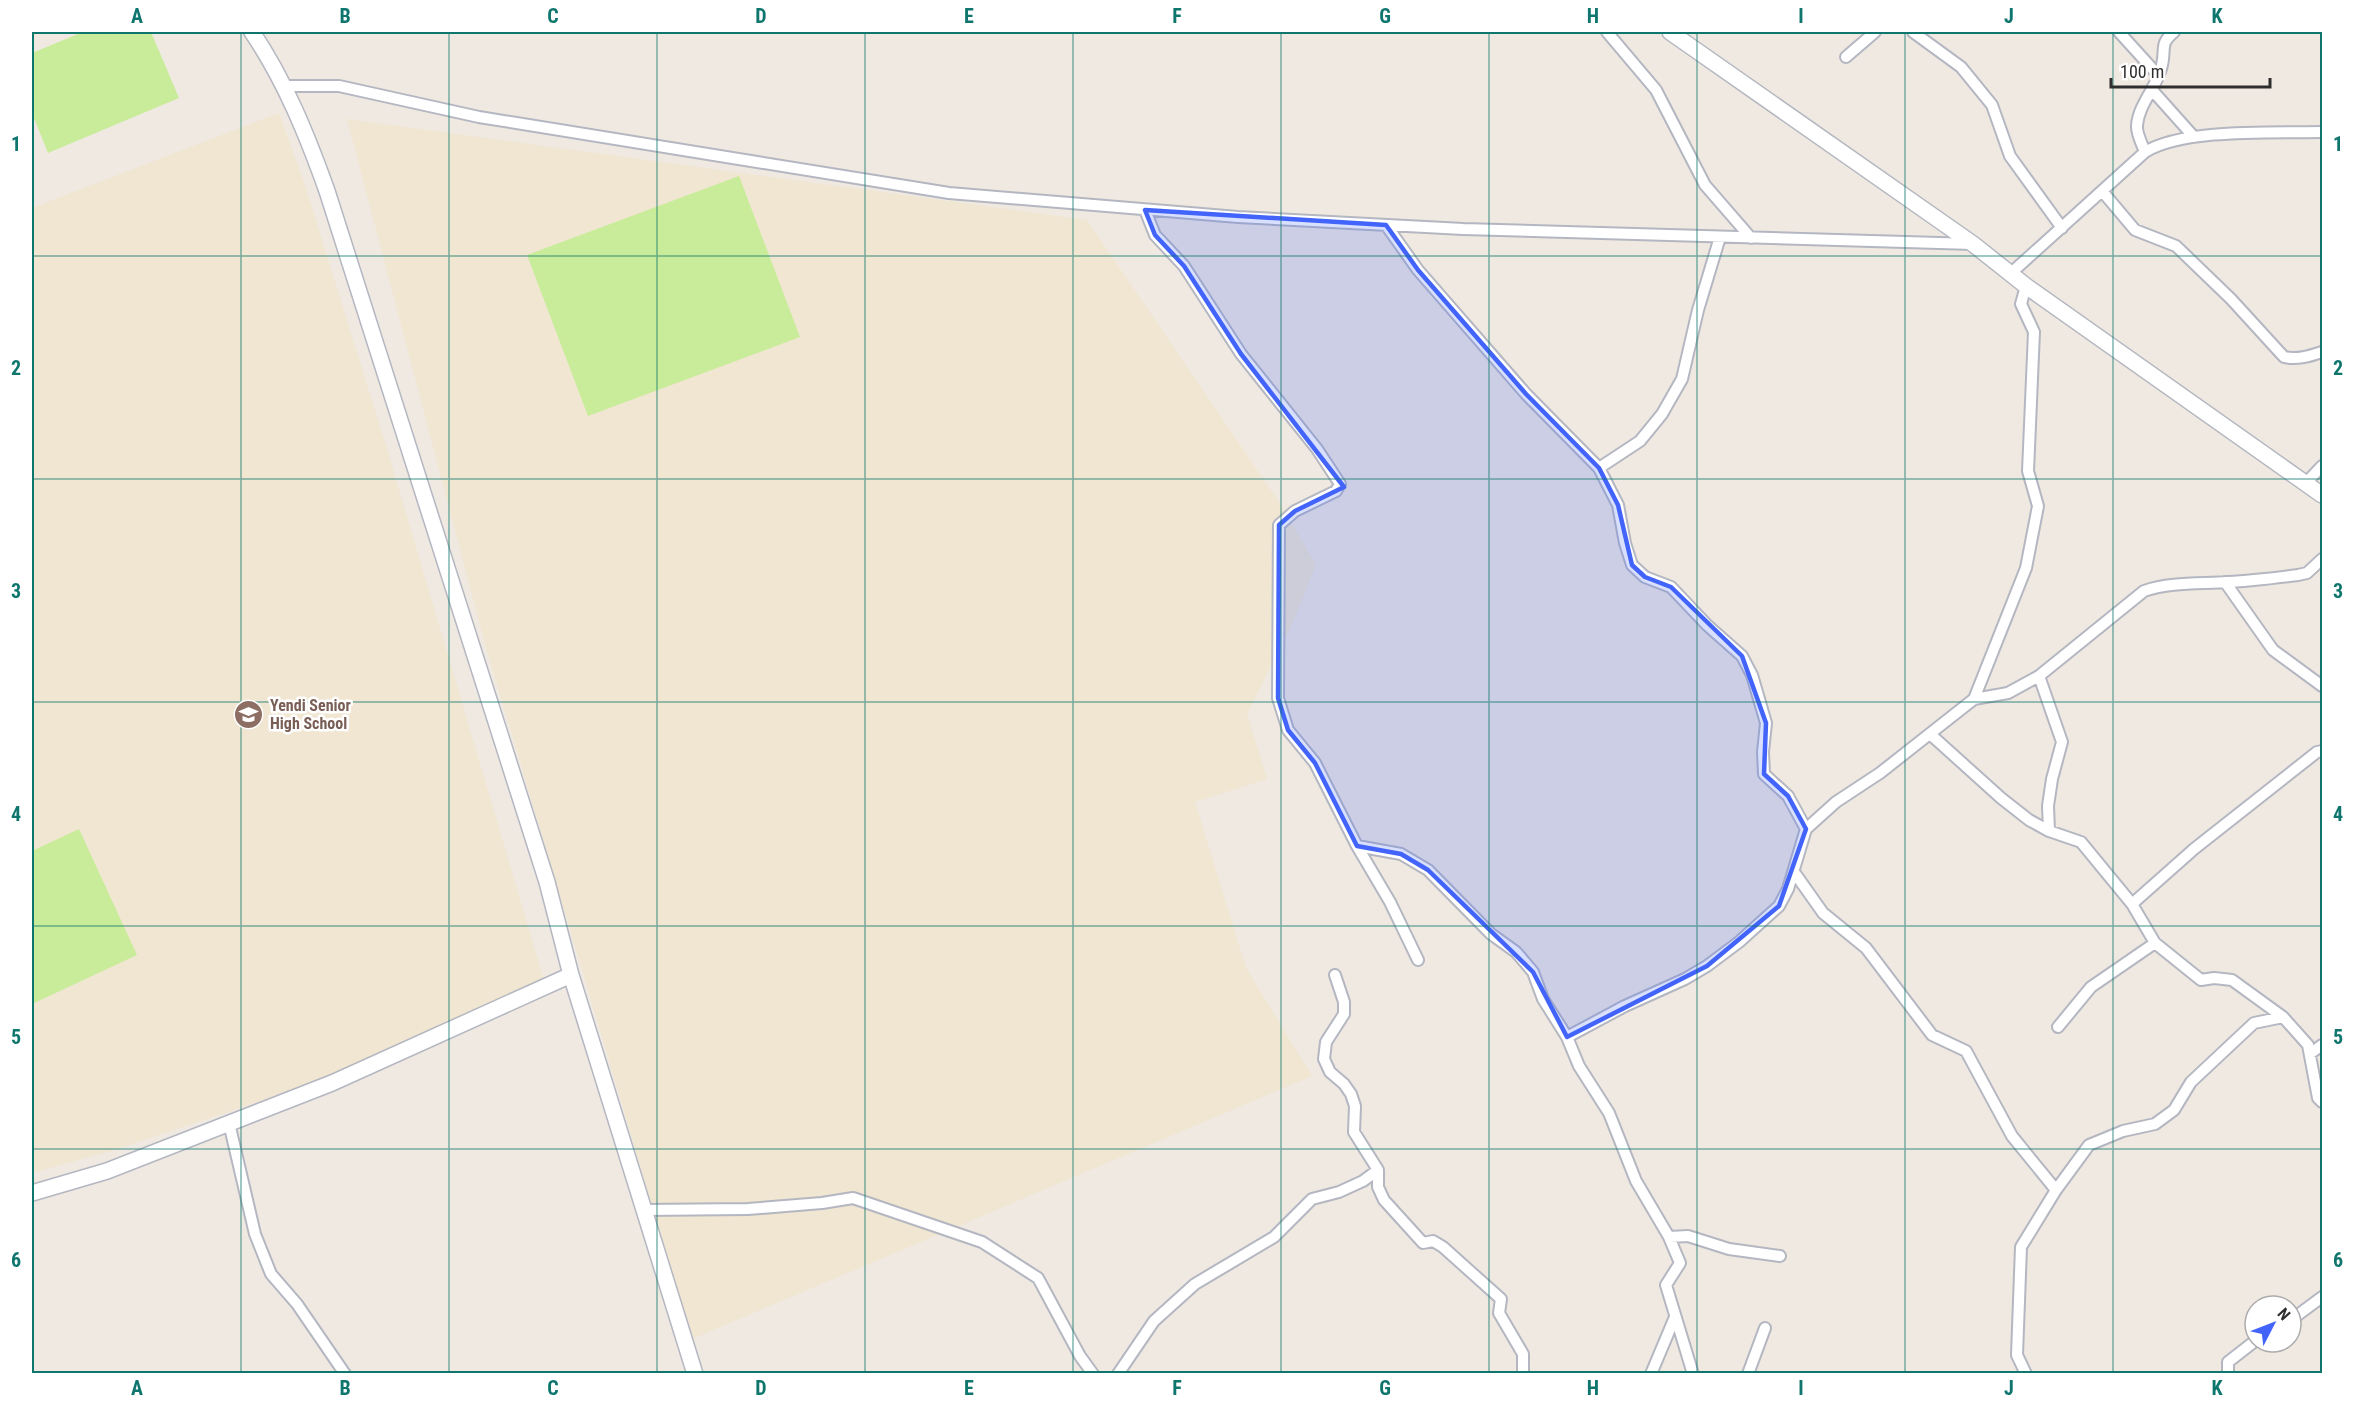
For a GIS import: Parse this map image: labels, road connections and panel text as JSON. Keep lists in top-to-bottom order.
{
  "places": {
    "school or university": ["Yendi Senior High School"]
  },
  "scale_bar": "100 m",
  "north": "top right",
  "grid": {
    "columns": [
      "A",
      "B",
      "C",
      "D",
      "E",
      "F",
      "G",
      "H",
      "I",
      "J",
      "K"
    ],
    "rows": [
      "1",
      "2",
      "3",
      "4",
      "5",
      "6"
    ]
  }
}
